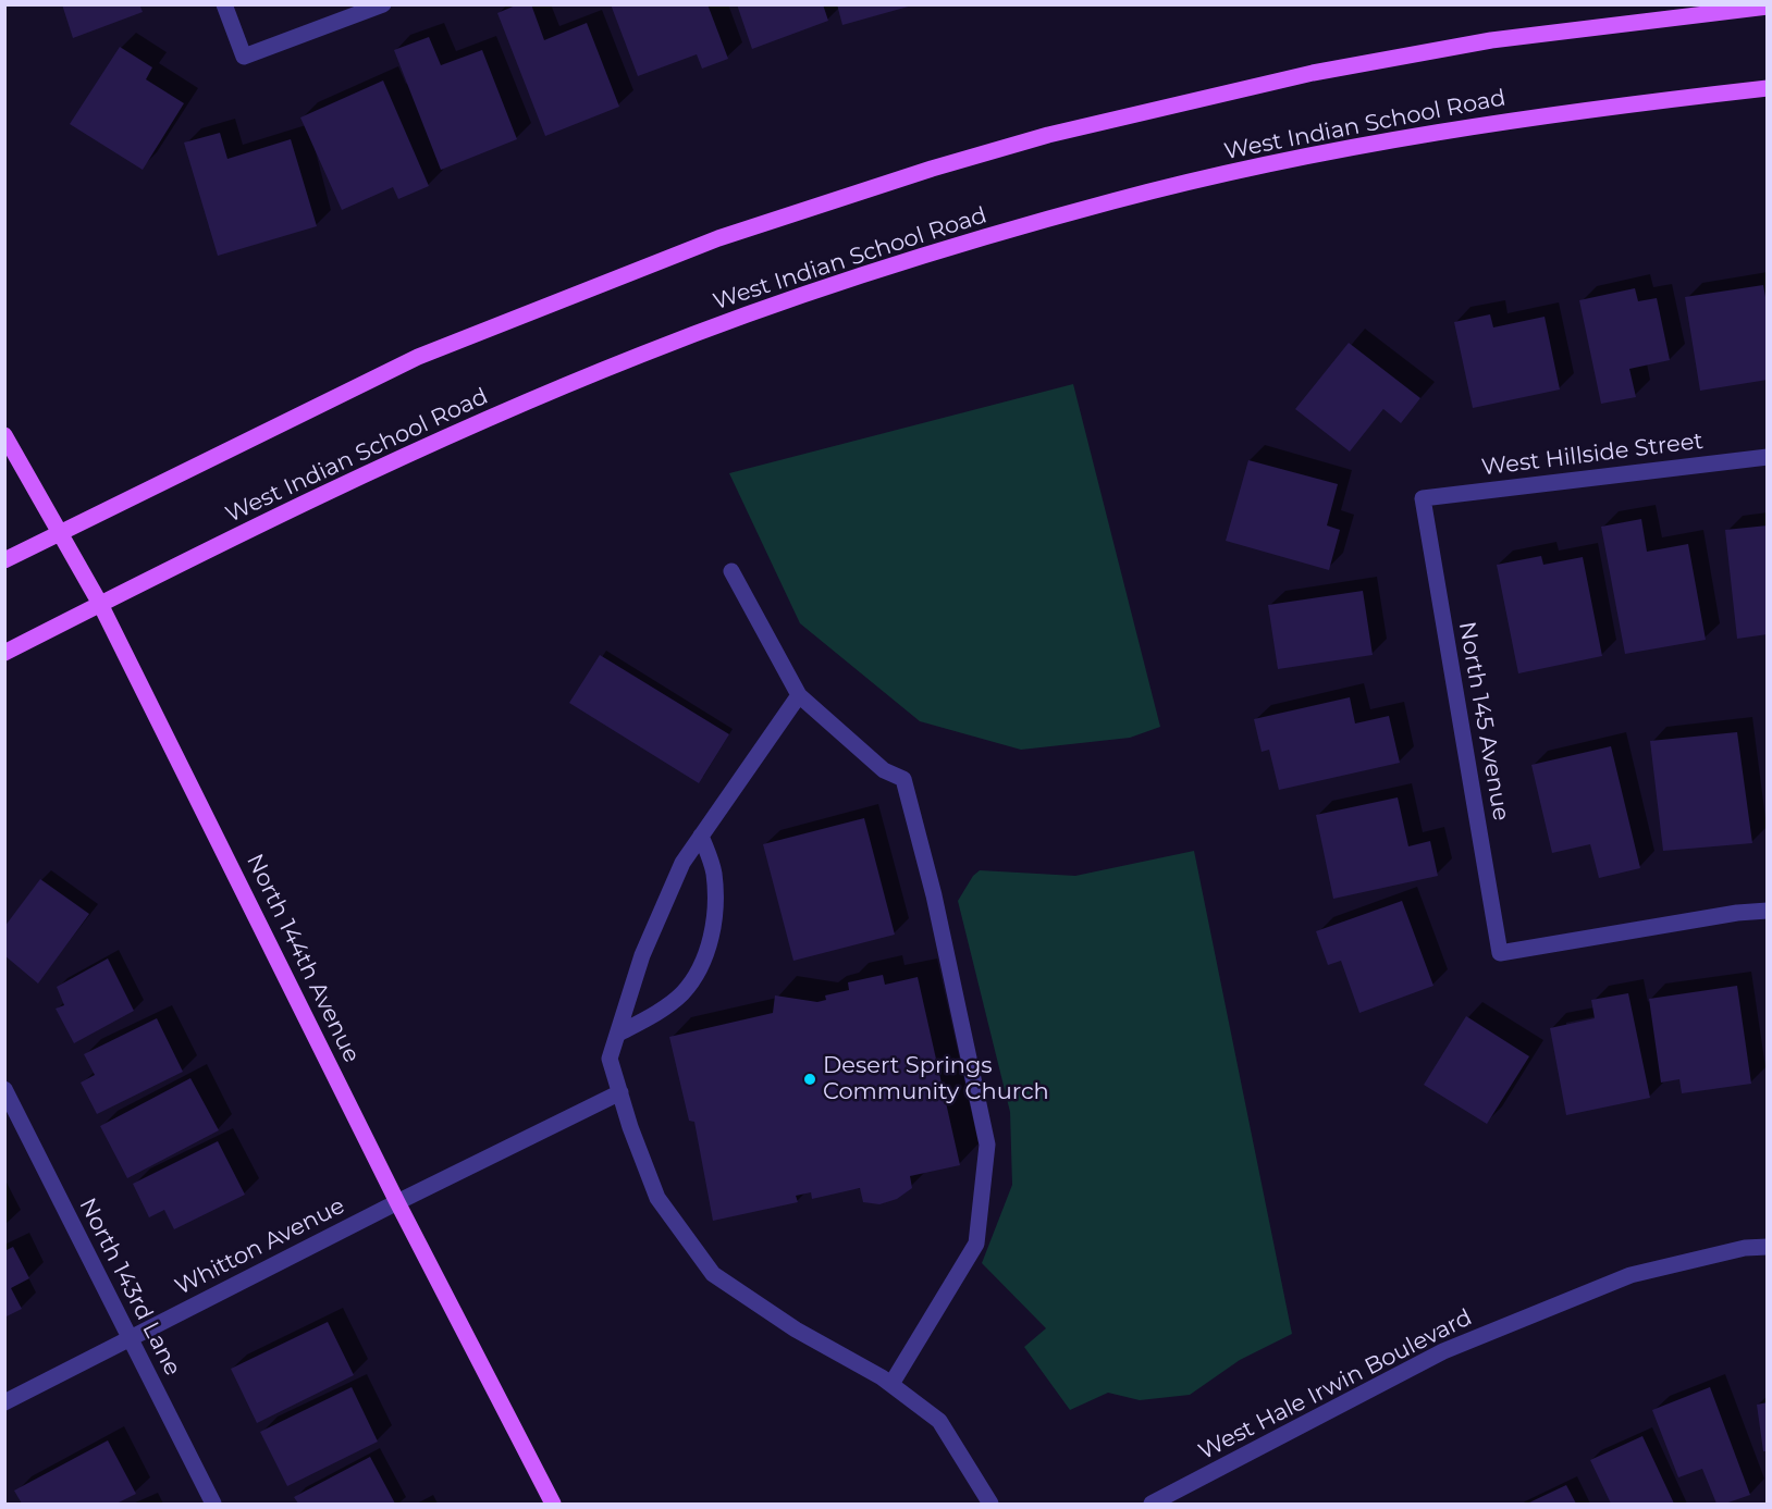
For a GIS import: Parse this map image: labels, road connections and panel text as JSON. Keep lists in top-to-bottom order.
{
  "streets": {
    "main road": ["West Indian School Road", "North 144th Avenue"],
    "street": [
      "West Hillside Street",
      "North 145 Avenue",
      "Whitton Avenue",
      "North 143rd Lane",
      "West Hale Irwin Boulevard"
    ]
  },
  "crossings": [
    ["West Indian School Road", "North 144th Avenue"],
    ["West Hillside Street", "North 145 Avenue"],
    ["North 144th Avenue", "Whitton Avenue"],
    ["Whitton Avenue", "North 143rd Lane"]
  ],
  "places": ["Desert Springs Community Church"]
}
